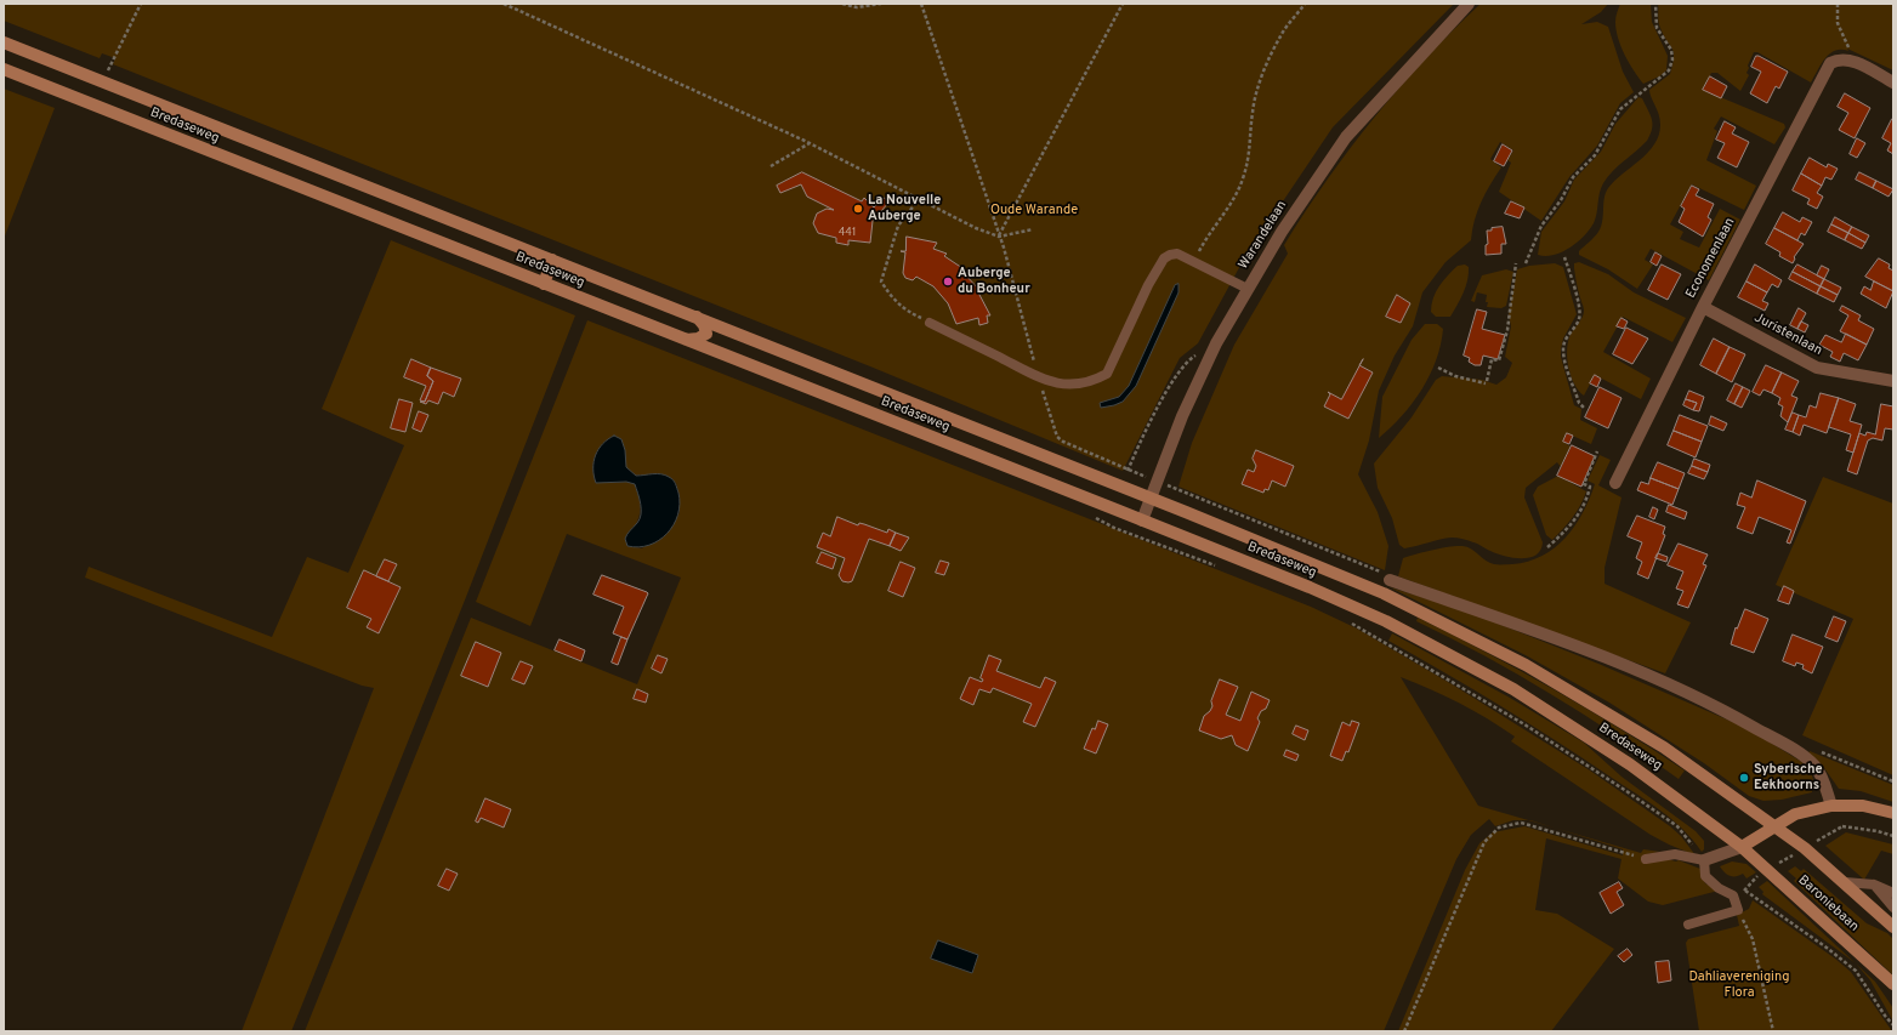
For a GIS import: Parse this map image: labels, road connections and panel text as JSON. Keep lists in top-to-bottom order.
{
  "streets": {
    "main road": ["Bredaseweg", "Baroniebaan"],
    "street": ["Warandelaan", "Economenlaan", "Juristenlaan"]
  },
  "crossings": [
    ["Bredaseweg", "Warandelaan"],
    ["Bredaseweg", "Baroniebaan"],
    ["Economenlaan", "Juristenlaan"]
  ],
  "parks": ["Oude Warande", "Dahliavereniging Flora"],
  "places": ["La Nouvelle Auberge", "Auberge du Bonheur", "Syberische Eekhoorns"],
  "house_numbers": ["441"]
}
